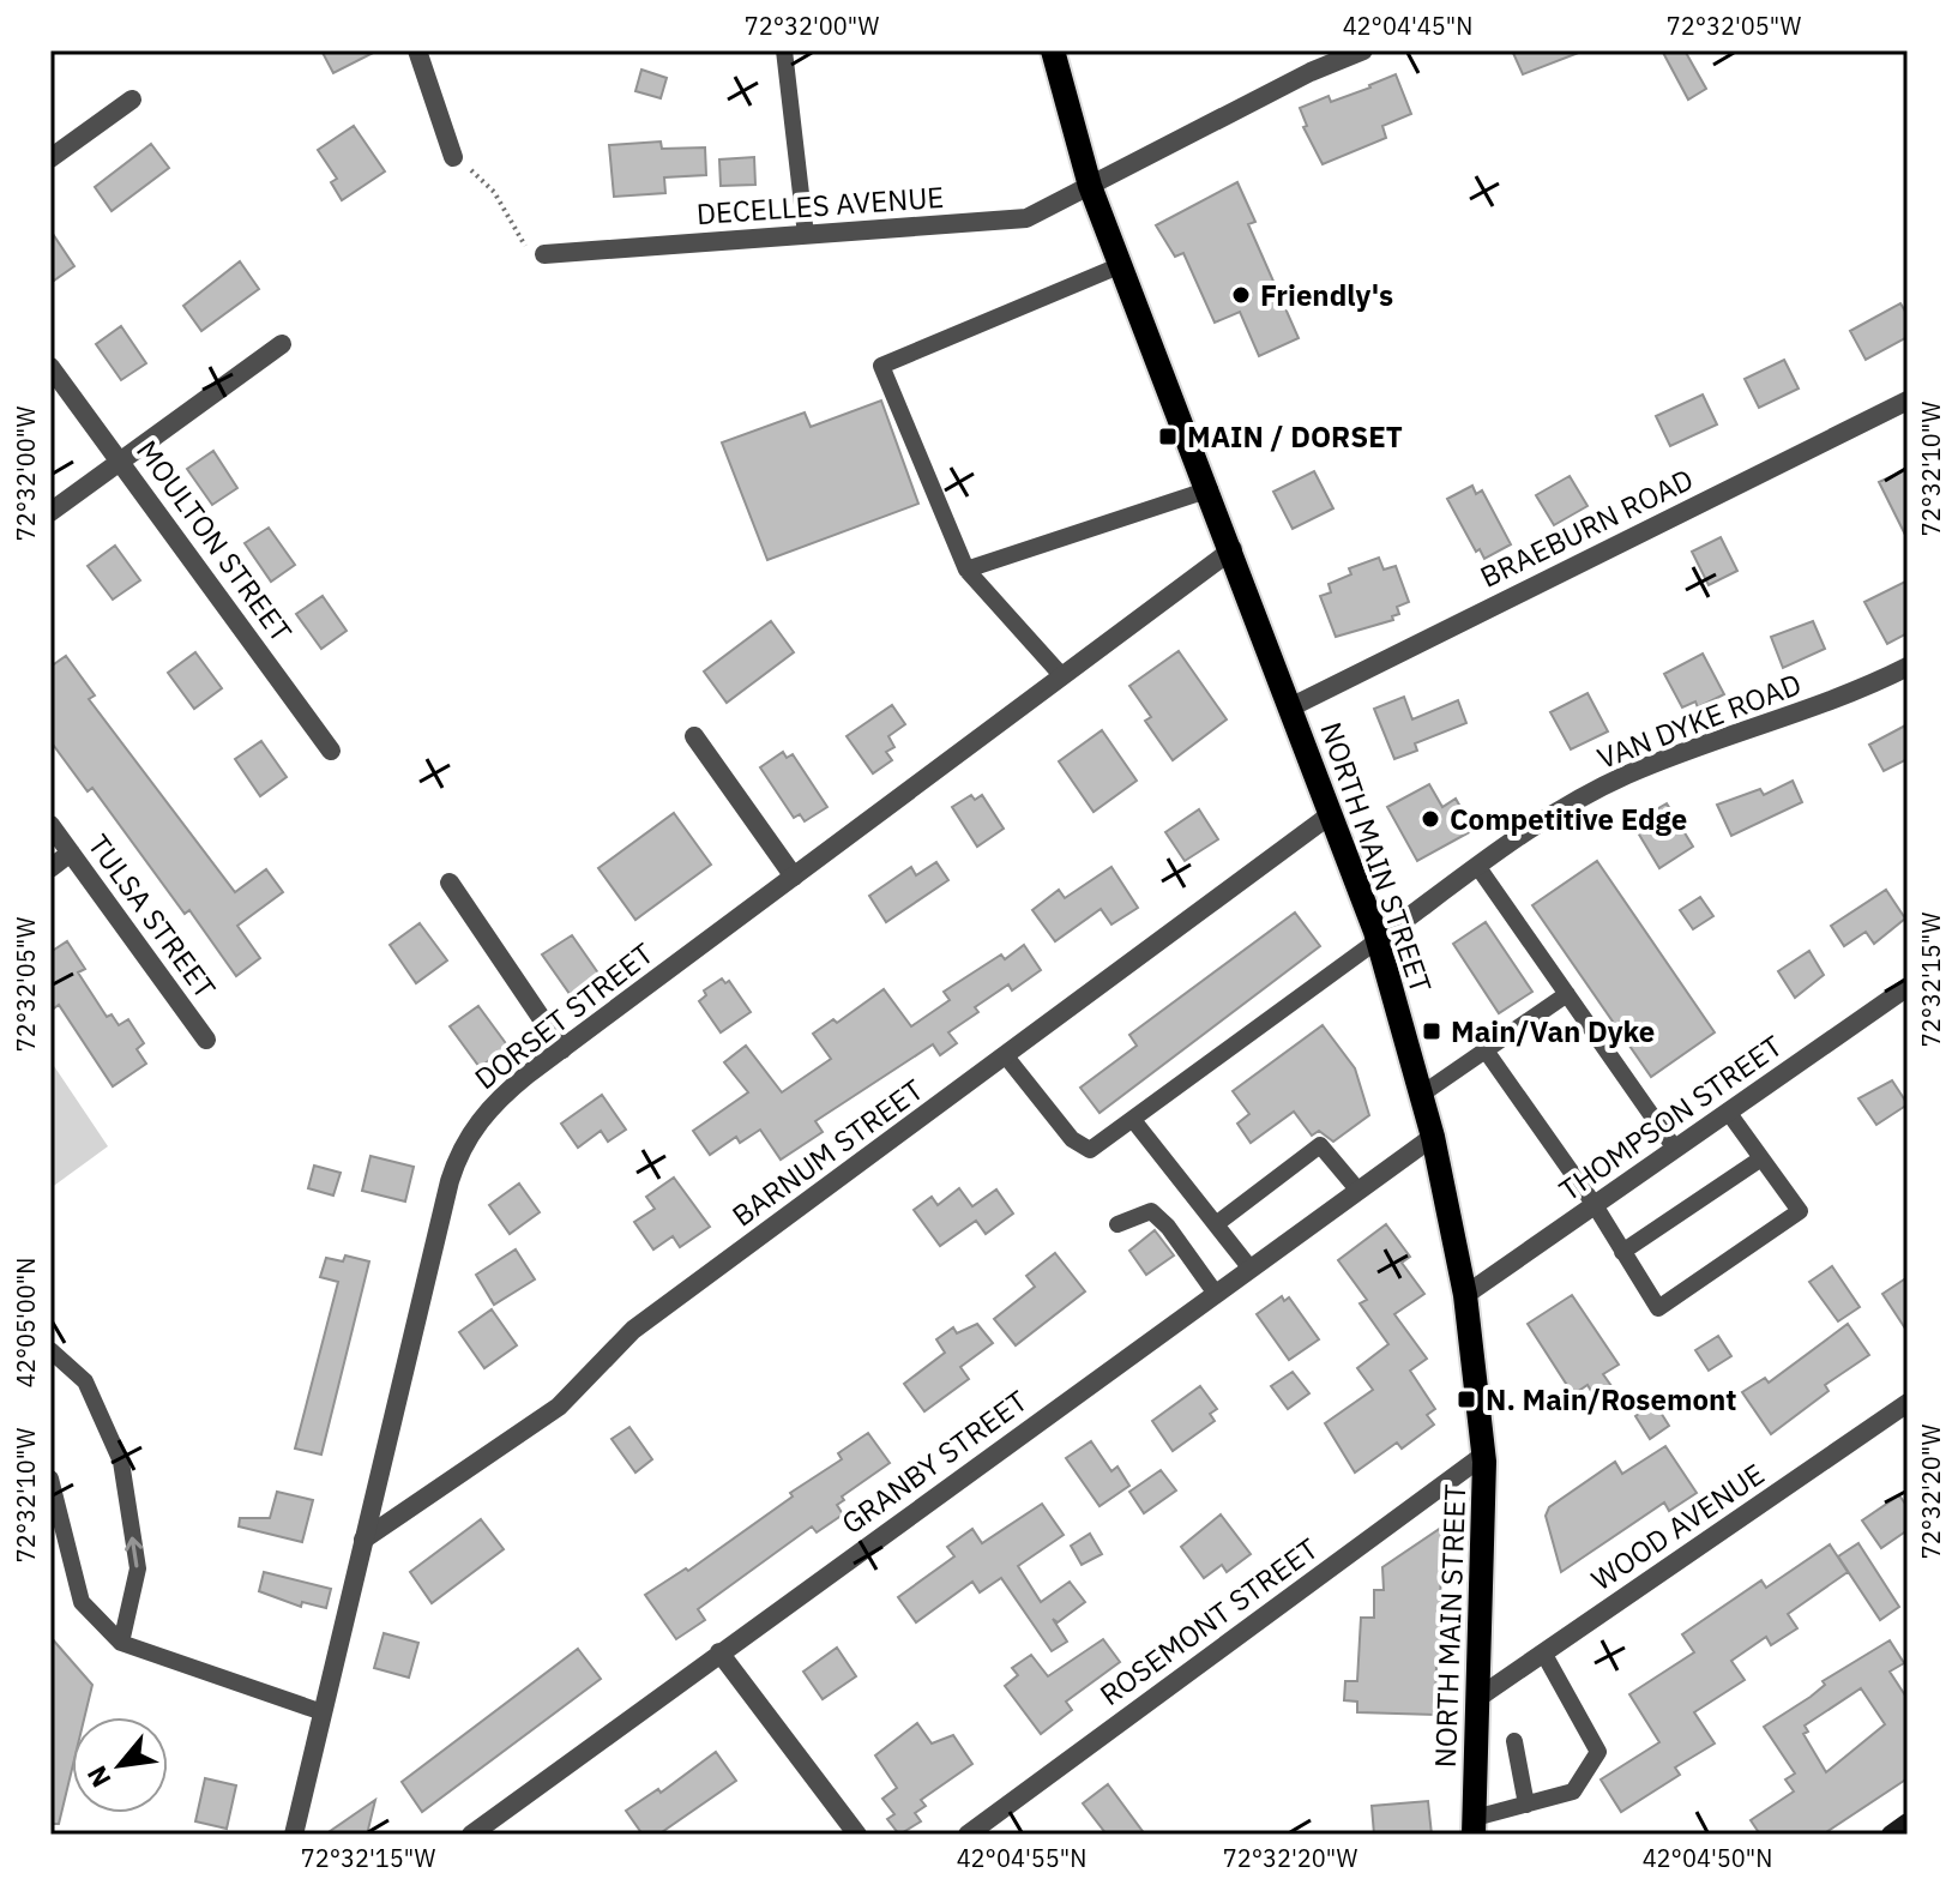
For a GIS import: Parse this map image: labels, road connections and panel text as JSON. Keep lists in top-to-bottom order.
{
  "streets": {
    "main road": ["NORTH MAIN STREET"],
    "street": [
      "DECELLES AVENUE",
      "BRAEBURN ROAD",
      "MOULTON STREET",
      "VAN DYKE ROAD",
      "TULSA STREET",
      "DORSET STREET",
      "THOMPSON STREET",
      "BARNUM STREET",
      "GRANBY STREET",
      "WOOD AVENUE",
      "ROSEMONT STREET"
    ]
  },
  "crossings": [
    ["DECELLES AVENUE", "NORTH MAIN STREET"],
    ["BRAEBURN ROAD", "NORTH MAIN STREET"],
    ["VAN DYKE ROAD", "NORTH MAIN STREET"],
    ["NORTH MAIN STREET", "DORSET STREET"],
    ["NORTH MAIN STREET", "THOMPSON STREET"],
    ["NORTH MAIN STREET", "BARNUM STREET"],
    ["NORTH MAIN STREET", "GRANBY STREET"],
    ["NORTH MAIN STREET", "WOOD AVENUE"],
    ["NORTH MAIN STREET", "ROSEMONT STREET"],
    ["DORSET STREET", "BARNUM STREET"]
  ],
  "places": {
    "other": ["Friendly's", "Competitive Edge"],
    "transit": ["MAIN / DORSET", "Main/Van Dyke", "N. Main/Rosemont"]
  },
  "north": "bottom left",
  "coordinates": [
    "72°32'00\"W",
    "42°04'45\"N",
    "72°32'05\"W",
    "72°32'10\"W",
    "72°32'15\"W",
    "42°05'00\"N",
    "72°32'20\"W",
    "42°04'55\"N",
    "42°04'50\"N"
  ]
}
